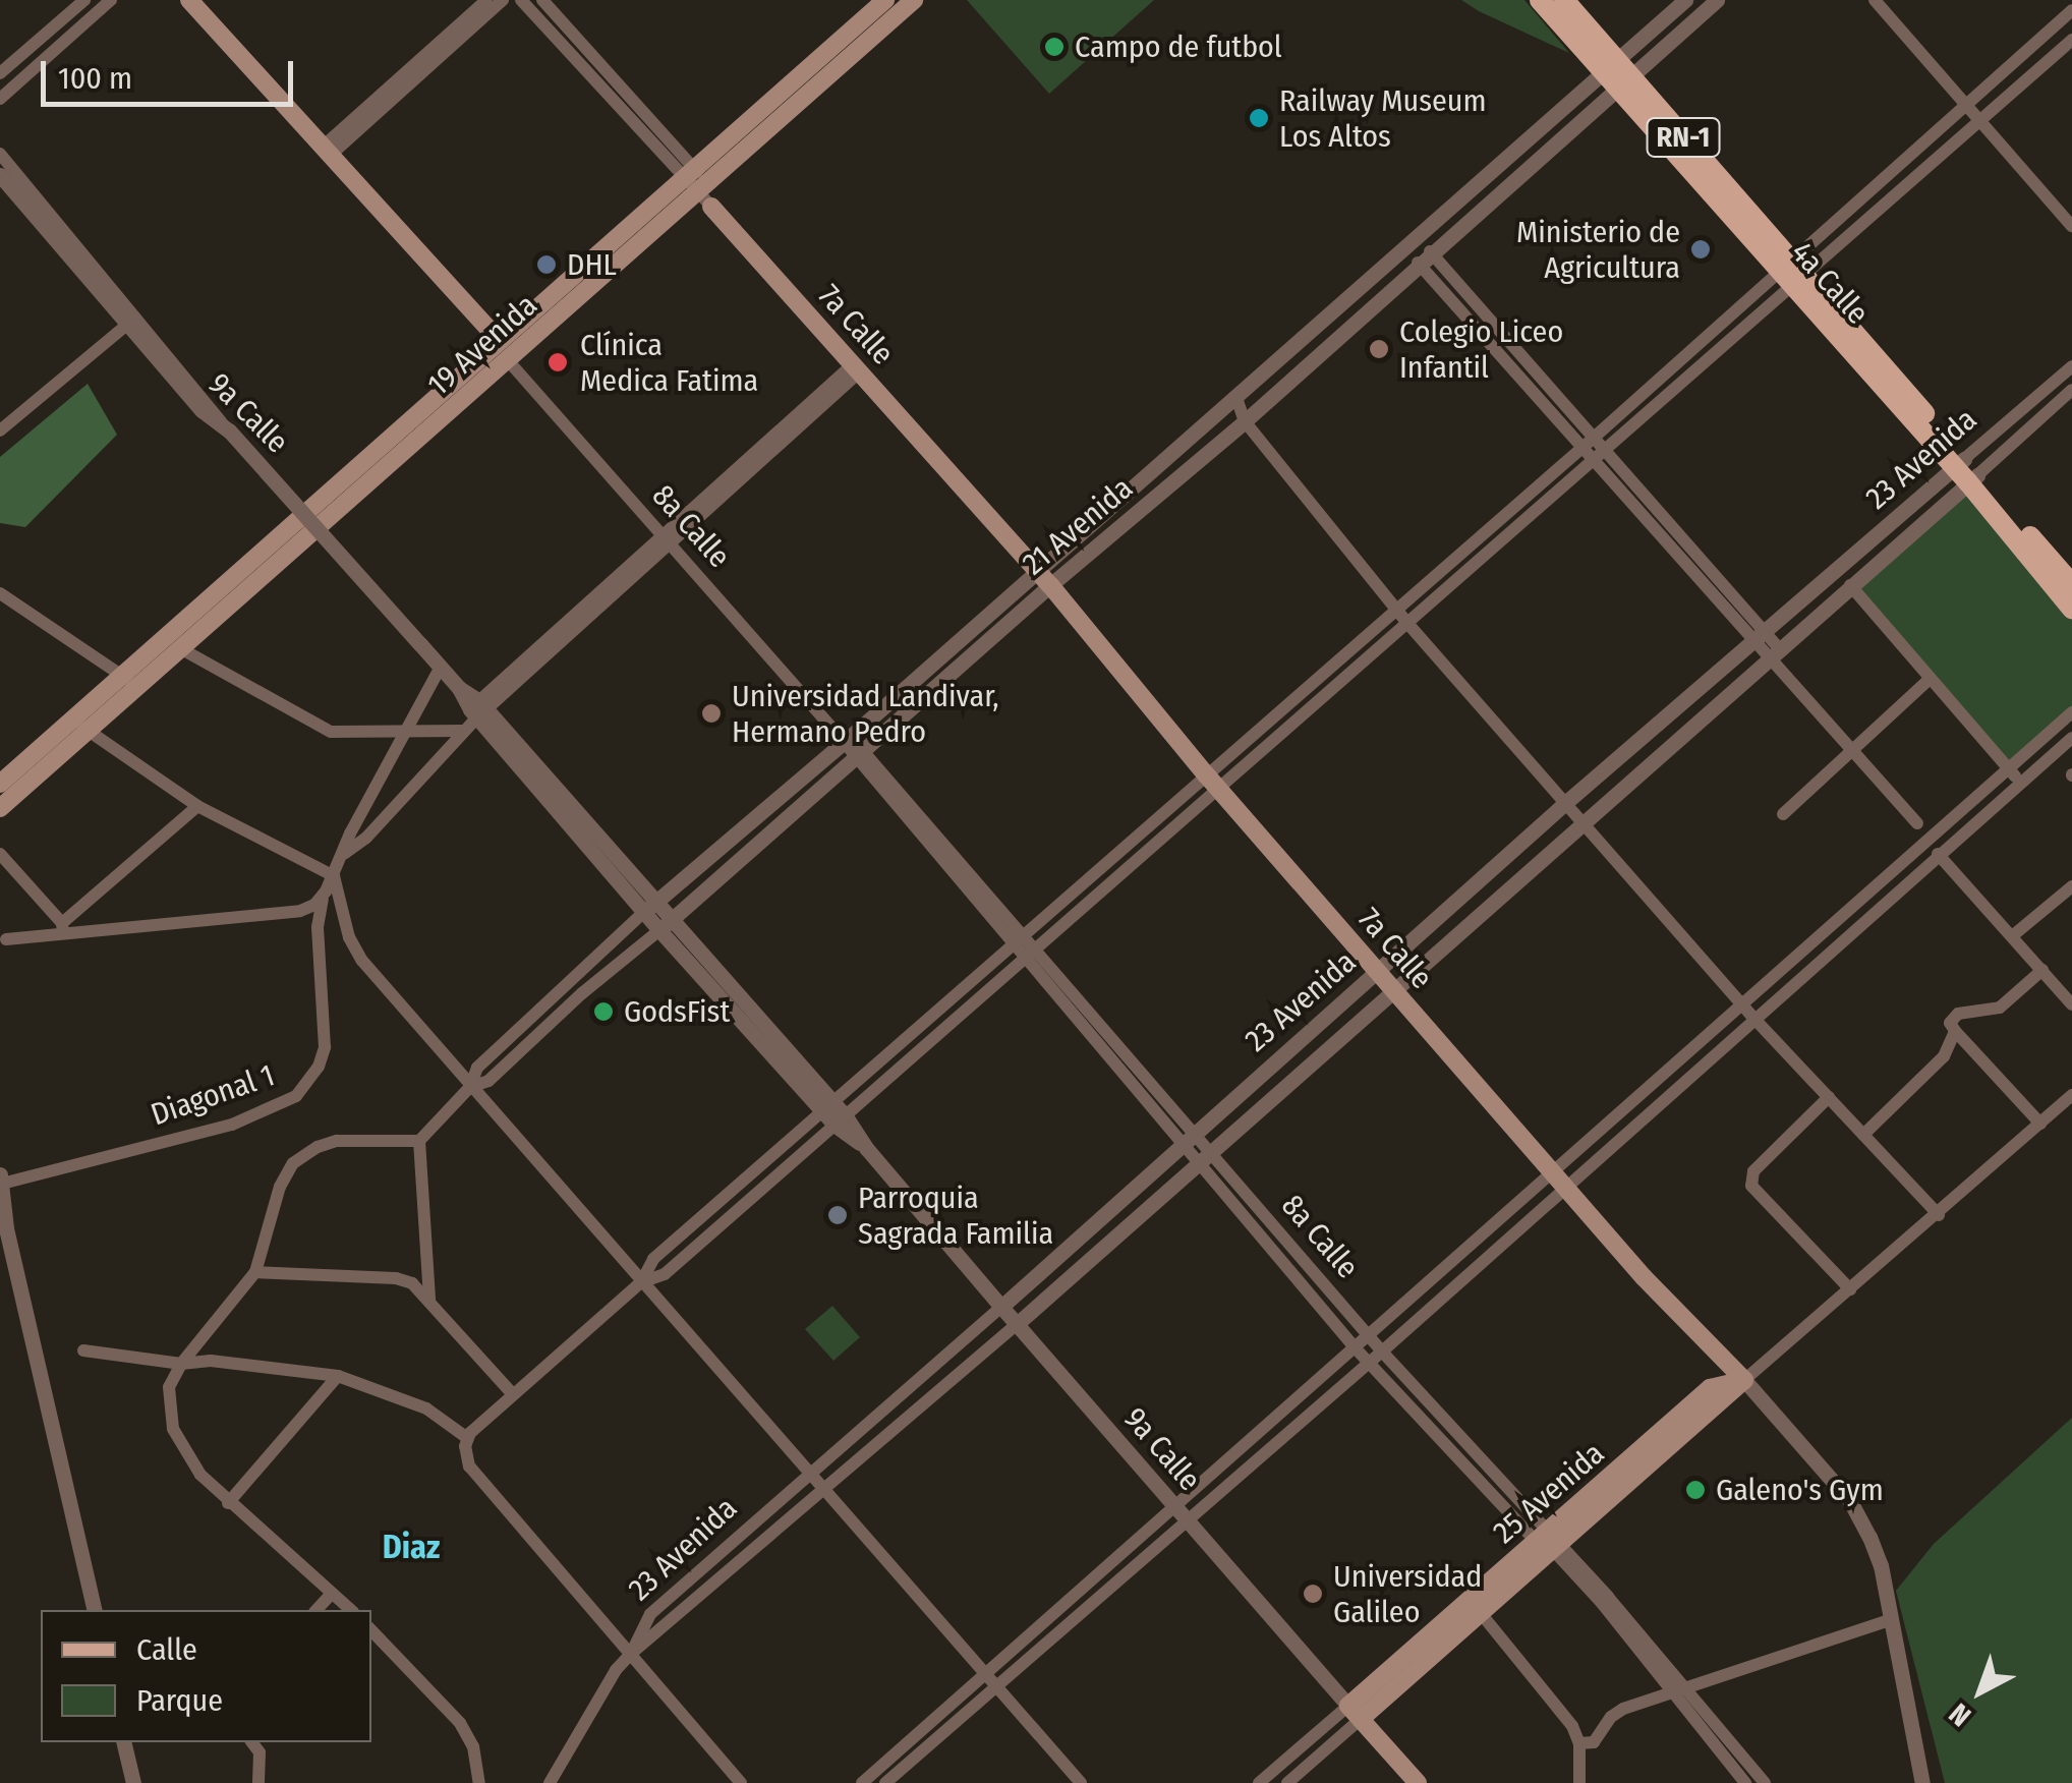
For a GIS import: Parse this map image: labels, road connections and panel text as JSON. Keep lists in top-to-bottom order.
{
  "streets": {
    "main road": [
      "RN-1",
      "4a Calle",
      "7a Calle",
      "19 Avenida",
      "9a Calle",
      "25 Avenida"
    ],
    "street": [
      "23 Avenida",
      "8a Calle",
      "21 Avenida",
      "Diagonal 1"
    ]
  },
  "crossings": [
    ["4a Calle", "23 Avenida"],
    ["4a Calle", "21 Avenida"],
    ["7a Calle", "19 Avenida"],
    ["7a Calle", "23 Avenida"],
    ["7a Calle", "21 Avenida"],
    ["7a Calle", "25 Avenida"],
    ["19 Avenida", "8a Calle"],
    ["9a Calle", "23 Avenida"],
    ["9a Calle", "21 Avenida"],
    ["9a Calle", "25 Avenida"],
    ["23 Avenida", "8a Calle"],
    ["8a Calle", "21 Avenida"],
    ["8a Calle", "25 Avenida"]
  ],
  "districts": ["Diaz"],
  "places": [
    "Campo de futbol",
    "Railway Museum Los Altos",
    "Ministerio de Agricultura",
    "DHL",
    "Colegio Liceo Infantil",
    "Clínica Medica Fatima",
    "Universidad Landivar, Hermano Pedro",
    "GodsFist",
    "Parroquia Sagrada Familia",
    "Galeno's Gym",
    "Universidad Galileo"
  ],
  "legend": ["Calle", "Parque"],
  "scale_bar": "100 m",
  "north": "bottom left"
}
